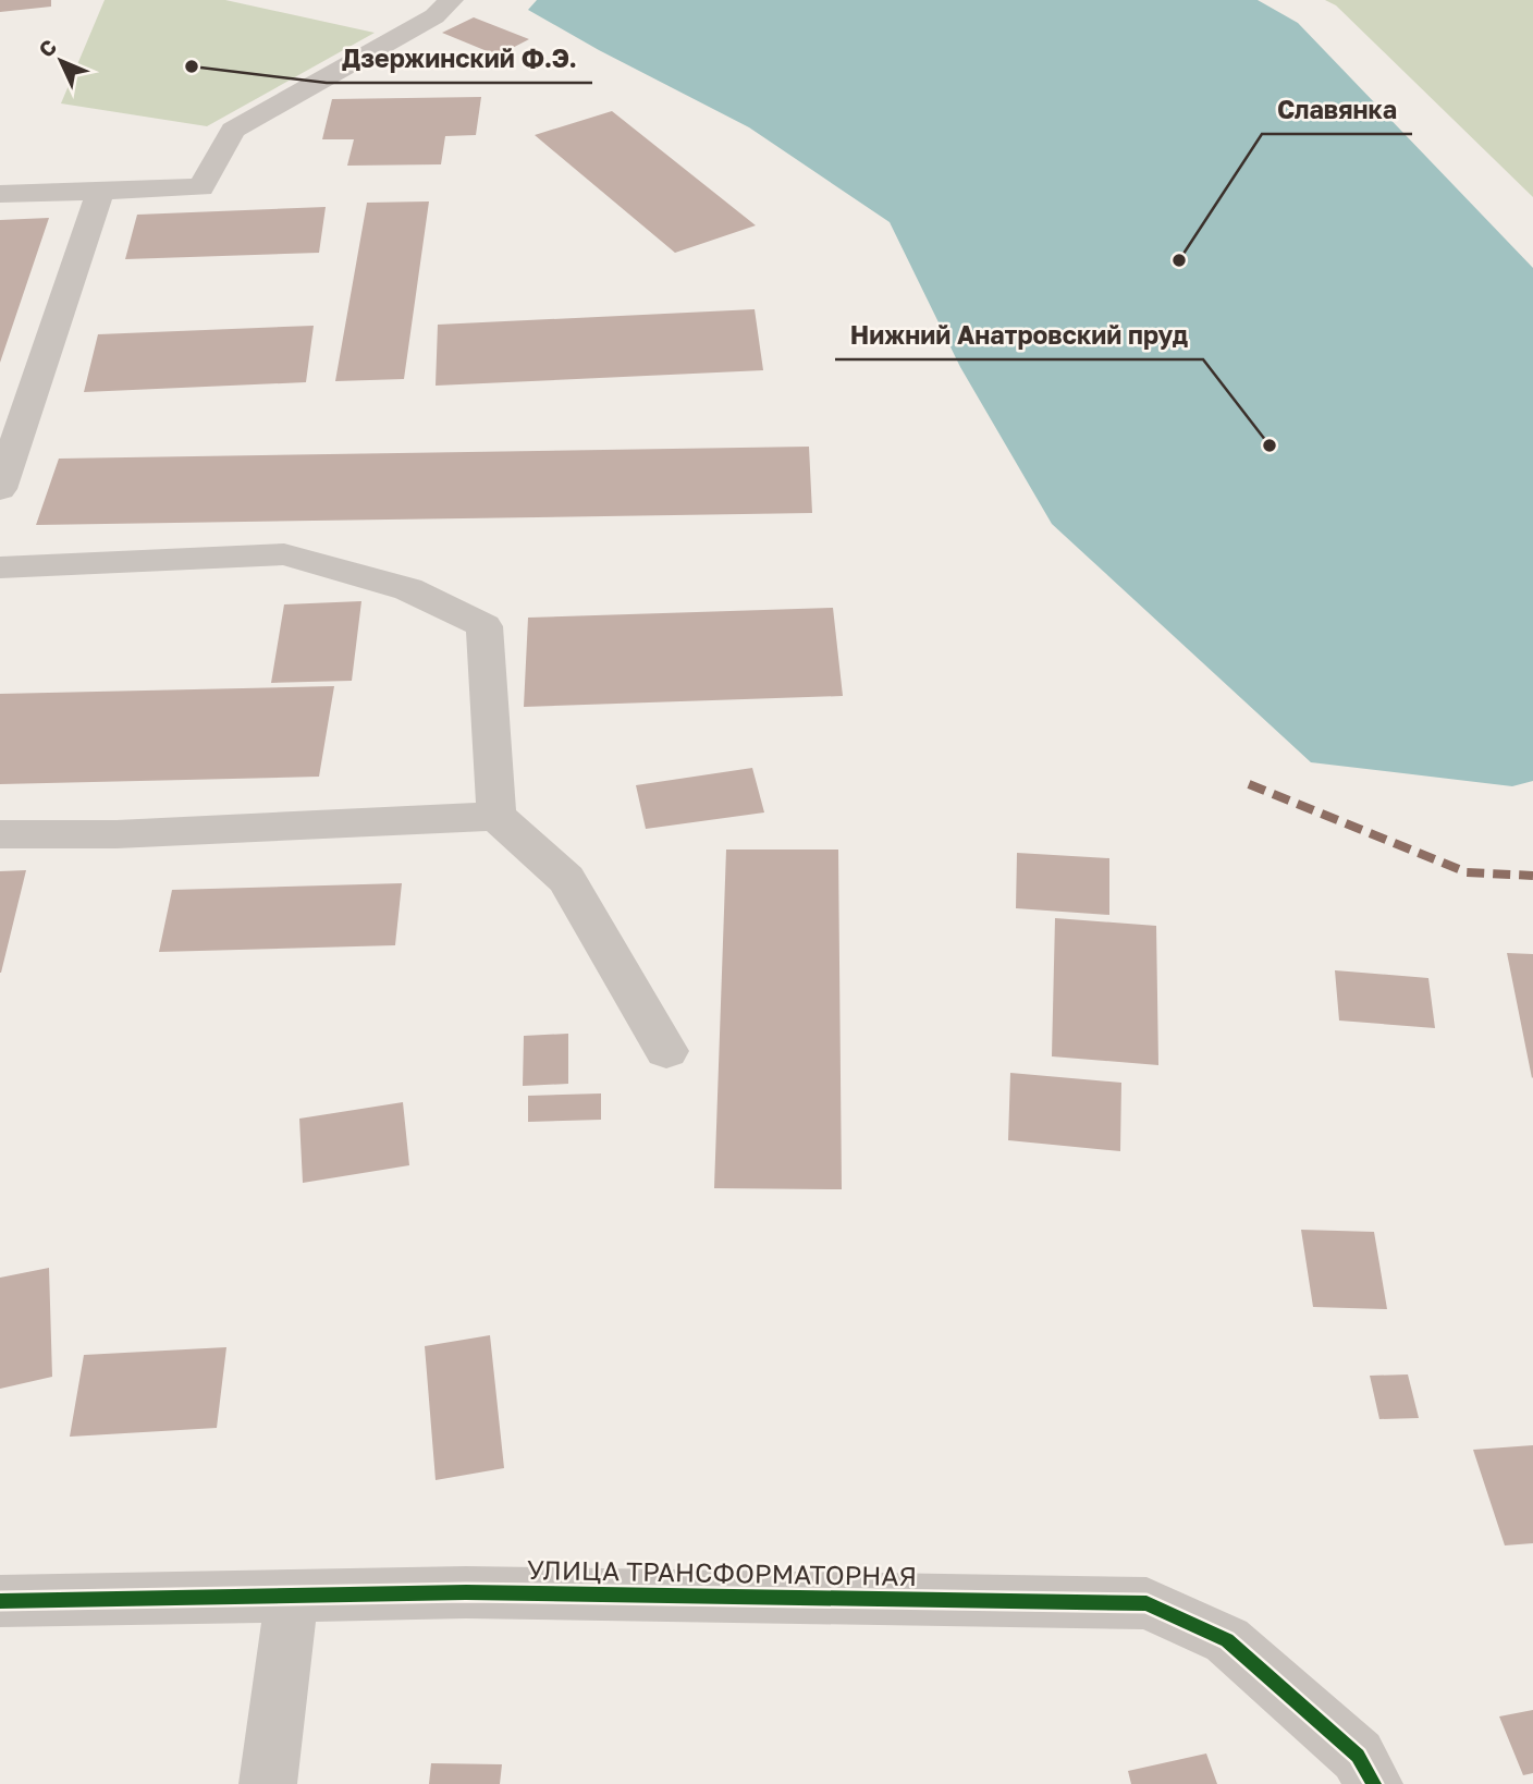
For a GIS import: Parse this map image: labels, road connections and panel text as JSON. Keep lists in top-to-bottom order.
{
  "streets": {
    "street": ["УЛИЦА ТРАНСФОРМАТОРНАЯ"]
  },
  "places": ["Дзержинский Ф.Э.", "Славянка", "Нижний Анатровский пруд"],
  "north": "top left"
}
